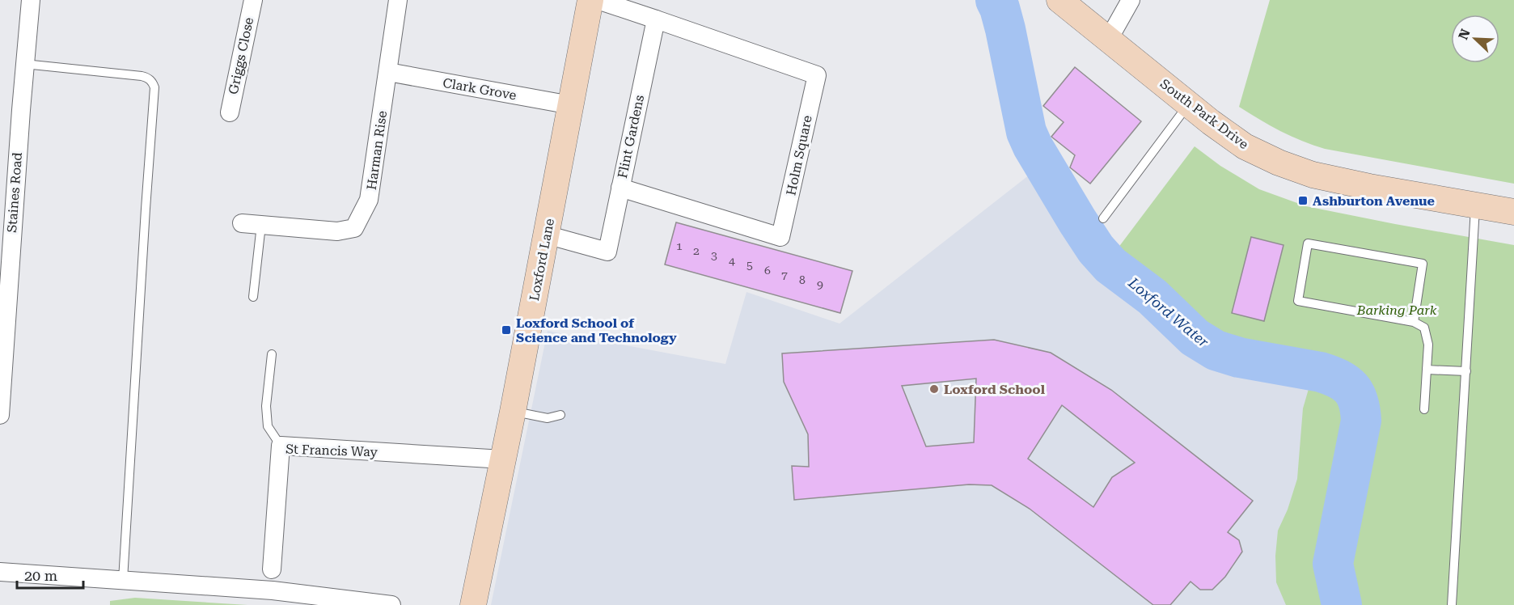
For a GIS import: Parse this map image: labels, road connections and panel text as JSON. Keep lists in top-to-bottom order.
{
  "streets": {
    "street": [
      "Griggs Close",
      "Clark Grove",
      "South Park Drive",
      "Flint Gardens",
      "Harman Rise",
      "Holm Square",
      "Staines Road",
      "Loxford Lane",
      "St Francis Way"
    ]
  },
  "crossings": [
    ["Clark Grove", "Harman Rise"],
    ["Clark Grove", "Loxford Lane"],
    ["Flint Gardens", "Holm Square"],
    ["Flint Gardens", "Loxford Lane"],
    ["Loxford Lane", "St Francis Way"]
  ],
  "water": ["Loxford Water"],
  "parks": ["Barking Park"],
  "places": {
    "transit": ["Ashburton Avenue", "Loxford School of Science and Technology"],
    "other": ["Loxford School"]
  },
  "house_numbers": [
    "1",
    "2",
    "3",
    "4",
    "5",
    "6",
    "7",
    "8",
    "9"
  ],
  "scale_bar": "20 m",
  "north": "top left"
}
